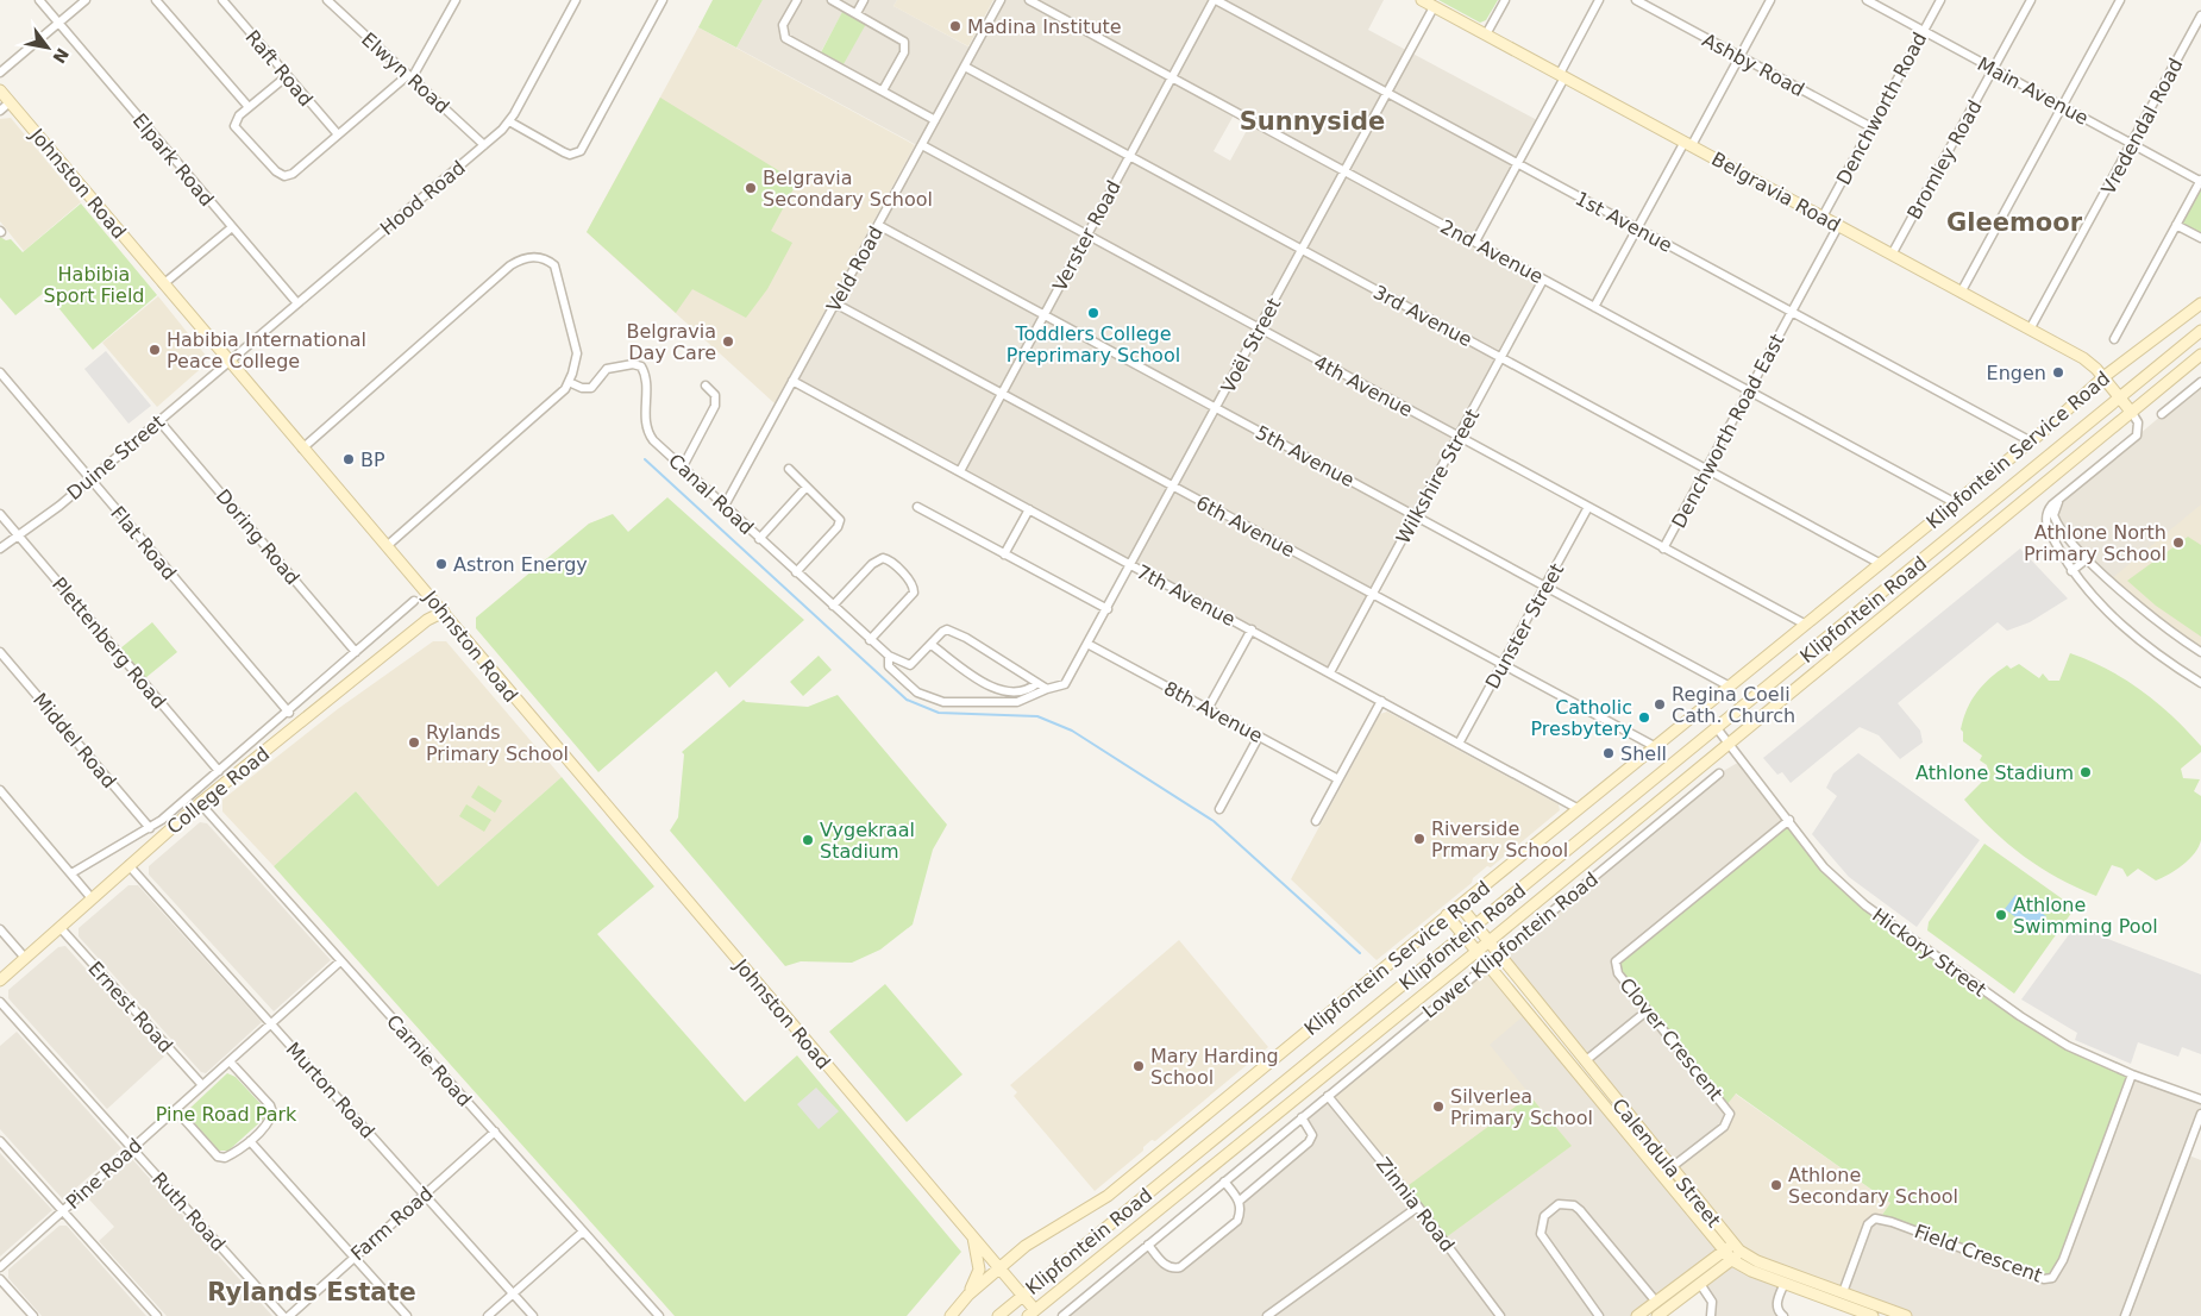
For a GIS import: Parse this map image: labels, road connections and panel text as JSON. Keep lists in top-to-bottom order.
{
  "streets": {
    "street": [
      "Ashby Road",
      "Raft Road",
      "Elwyn Road",
      "Main Avenue",
      "Denchworth Road",
      "Vredendal Road",
      "Elpark Road",
      "Bromley Road",
      "Johnston Road",
      "Belgravia Road",
      "Hood Road",
      "1st Avenue",
      "Verster Road",
      "2nd Avenue",
      "Veld Road",
      "3rd Avenue",
      "Voël Street",
      "4th Avenue",
      "Denchworth Road East",
      "Klipfontein Service Road",
      "5th Avenue",
      "Duine Street",
      "Wilkshire Street",
      "Canal Road",
      "6th Avenue",
      "Doring Road",
      "Flat Road",
      "7th Avenue",
      "Klipfontein Road",
      "Dunster Street",
      "Plettenberg Road",
      "8th Avenue",
      "Middel Road",
      "College Road",
      "Lower Klipfontein Road",
      "Hickory Street",
      "Ernest Road",
      "Clover Crescent",
      "Carnie Road",
      "Murton Road",
      "Calendula Street",
      "Pine Road",
      "Zinnia Road",
      "Ruth Road",
      "Farm Road",
      "Field Crescent"
    ]
  },
  "crossings": [
    ["Ashby Road", "Denchworth Road"],
    ["Elwyn Road", "Hood Road"],
    ["Main Avenue", "Denchworth Road"],
    ["Main Avenue", "Vredendal Road"],
    ["Main Avenue", "Bromley Road"],
    ["Denchworth Road", "Belgravia Road"],
    ["Vredendal Road", "Belgravia Road"],
    ["Elpark Road", "Hood Road"],
    ["Bromley Road", "Belgravia Road"],
    ["Johnston Road", "Hood Road"],
    ["Johnston Road", "Klipfontein Service Road"],
    ["Johnston Road", "Duine Street"],
    ["Johnston Road", "Klipfontein Road"],
    ["Johnston Road", "College Road"],
    ["Belgravia Road", "Voël Street"],
    ["Belgravia Road", "Klipfontein Service Road"],
    ["Belgravia Road", "Klipfontein Road"],
    ["Hood Road", "Duine Street"],
    ["1st Avenue", "Verster Road"],
    ["1st Avenue", "Voël Street"],
    ["1st Avenue", "Denchworth Road East"],
    ["1st Avenue", "Klipfontein Service Road"],
    ["Verster Road", "2nd Avenue"],
    ["Verster Road", "3rd Avenue"],
    ["Verster Road", "4th Avenue"],
    ["Verster Road", "5th Avenue"],
    ["Verster Road", "6th Avenue"],
    ["Verster Road", "7th Avenue"],
    ["2nd Avenue", "Voël Street"],
    ["2nd Avenue", "Denchworth Road East"],
    ["2nd Avenue", "Klipfontein Service Road"],
    ["2nd Avenue", "Wilkshire Street"],
    ["Veld Road", "3rd Avenue"],
    ["Veld Road", "4th Avenue"],
    ["Veld Road", "5th Avenue"],
    ["Veld Road", "Canal Road"],
    ["Veld Road", "6th Avenue"],
    ["Veld Road", "7th Avenue"],
    ["3rd Avenue", "Voël Street"],
    ["3rd Avenue", "Denchworth Road East"],
    ["3rd Avenue", "Klipfontein Service Road"],
    ["3rd Avenue", "Wilkshire Street"],
    ["Voël Street", "4th Avenue"],
    ["Voël Street", "5th Avenue"],
    ["Voël Street", "6th Avenue"],
    ["Voël Street", "7th Avenue"],
    ["Voël Street", "8th Avenue"],
    ["4th Avenue", "Denchworth Road East"],
    ["4th Avenue", "Klipfontein Service Road"],
    ["4th Avenue", "Wilkshire Street"],
    ["4th Avenue", "Dunster Street"],
    ["Klipfontein Service Road", "5th Avenue"],
    ["Klipfontein Service Road", "6th Avenue"],
    ["Klipfontein Service Road", "7th Avenue"],
    ["Klipfontein Service Road", "Calendula Street"],
    ["5th Avenue", "Wilkshire Street"],
    ["5th Avenue", "Dunster Street"],
    ["Duine Street", "Doring Road"],
    ["Duine Street", "Flat Road"],
    ["Duine Street", "Plettenberg Road"],
    ["Wilkshire Street", "6th Avenue"],
    ["Wilkshire Street", "7th Avenue"],
    ["6th Avenue", "Dunster Street"],
    ["7th Avenue", "Dunster Street"],
    ["Klipfontein Road", "Hickory Street"],
    ["Klipfontein Road", "Calendula Street"],
    ["College Road", "Ernest Road"],
    ["College Road", "Carnie Road"],
    ["College Road", "Murton Road"],
    ["Lower Klipfontein Road", "Calendula Street"],
    ["Lower Klipfontein Road", "Zinnia Road"],
    ["Hickory Street", "Clover Crescent"],
    ["Hickory Street", "Field Crescent"],
    ["Ernest Road", "Pine Road"],
    ["Clover Crescent", "Calendula Street"],
    ["Carnie Road", "Pine Road"],
    ["Carnie Road", "Farm Road"],
    ["Murton Road", "Pine Road"],
    ["Murton Road", "Farm Road"],
    ["Calendula Street", "Field Crescent"],
    ["Pine Road", "Ruth Road"]
  ],
  "districts": ["Sunnyside", "Gleemoor", "Rylands Estate"],
  "parks": ["Habibia Sport Field", "Pine Road Park"],
  "places": [
    "Madina Institute",
    "Belgravia Secondary School",
    "Toddlers College Preprimary School",
    "Belgravia Day Care",
    "Habibia International Peace College",
    "Engen",
    "BP",
    "Athlone North Primary School",
    "Astron Energy",
    "Regina Coeli Cath. Church",
    "Catholic Presbytery",
    "Rylands Primary School",
    "Shell",
    "Athlone Stadium",
    "Riverside Prmary School",
    "Vygekraal Stadium",
    "Athlone Swimming Pool",
    "Mary Harding School",
    "Silverlea Primary School",
    "Athlone Secondary School"
  ],
  "north": "bottom right"
}
